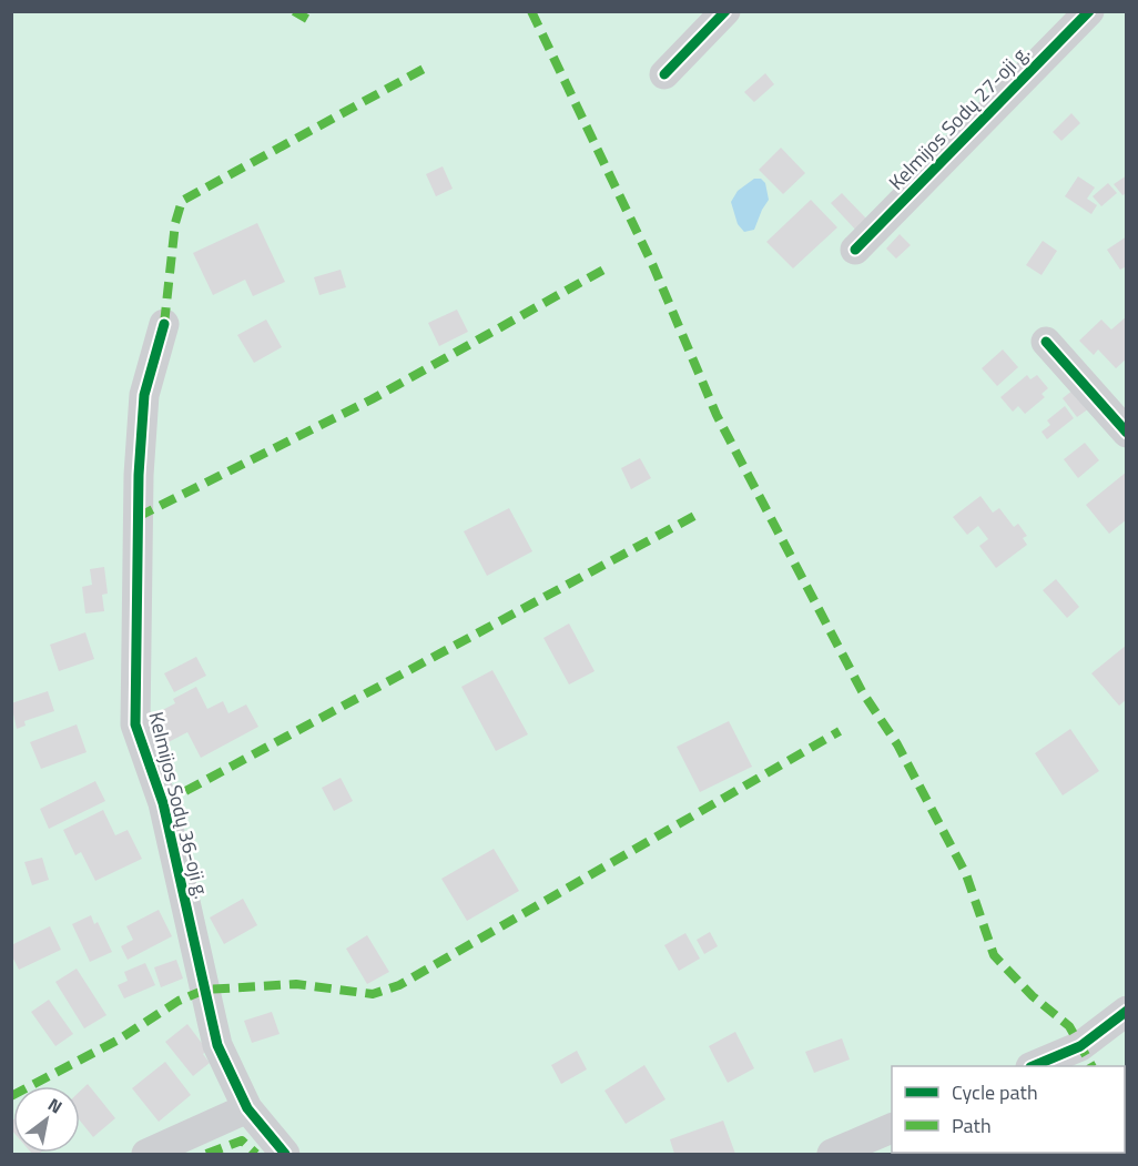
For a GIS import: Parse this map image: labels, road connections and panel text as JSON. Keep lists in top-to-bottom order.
{
  "streets": {
    "street": ["Kelmijos Sodų 27-oji g.", "Kelmijos Sodų 36-oji g."]
  },
  "legend": ["Cycle path", "Path"],
  "north": "top right"
}
